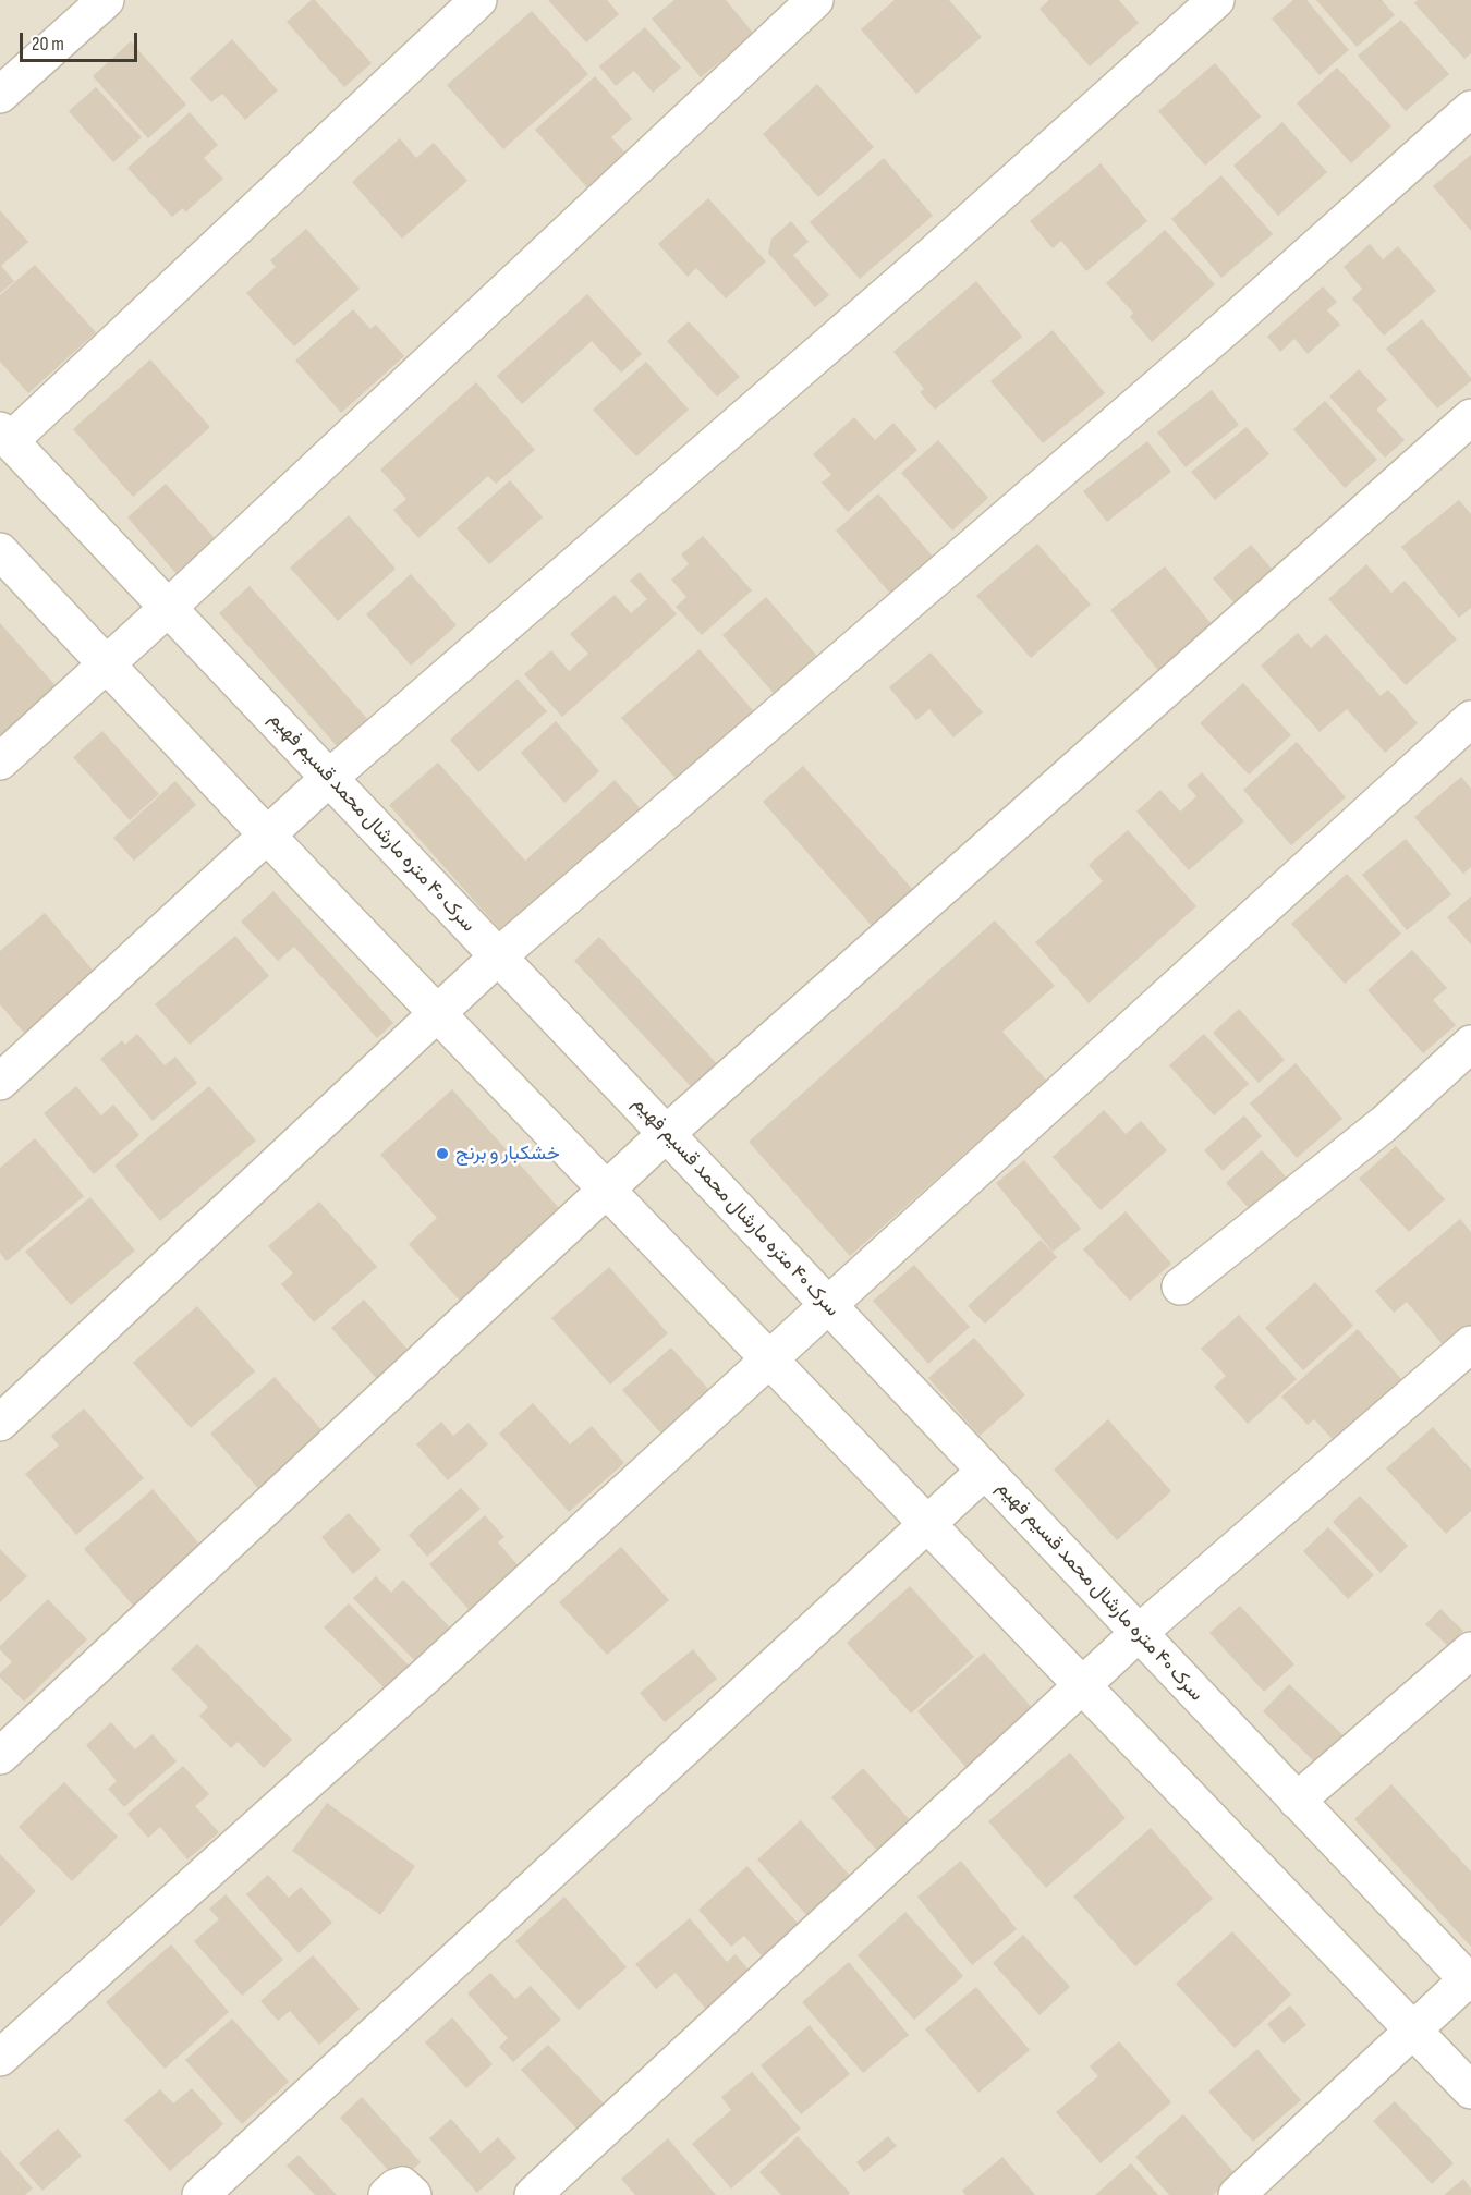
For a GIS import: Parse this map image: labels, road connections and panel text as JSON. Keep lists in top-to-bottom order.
{
  "streets": {
    "street": ["سرک ۴۰ متره مارشال محمد قسیم فهیم"]
  },
  "places": ["خشکبار و برنج"],
  "scale_bar": "20 m"
}
